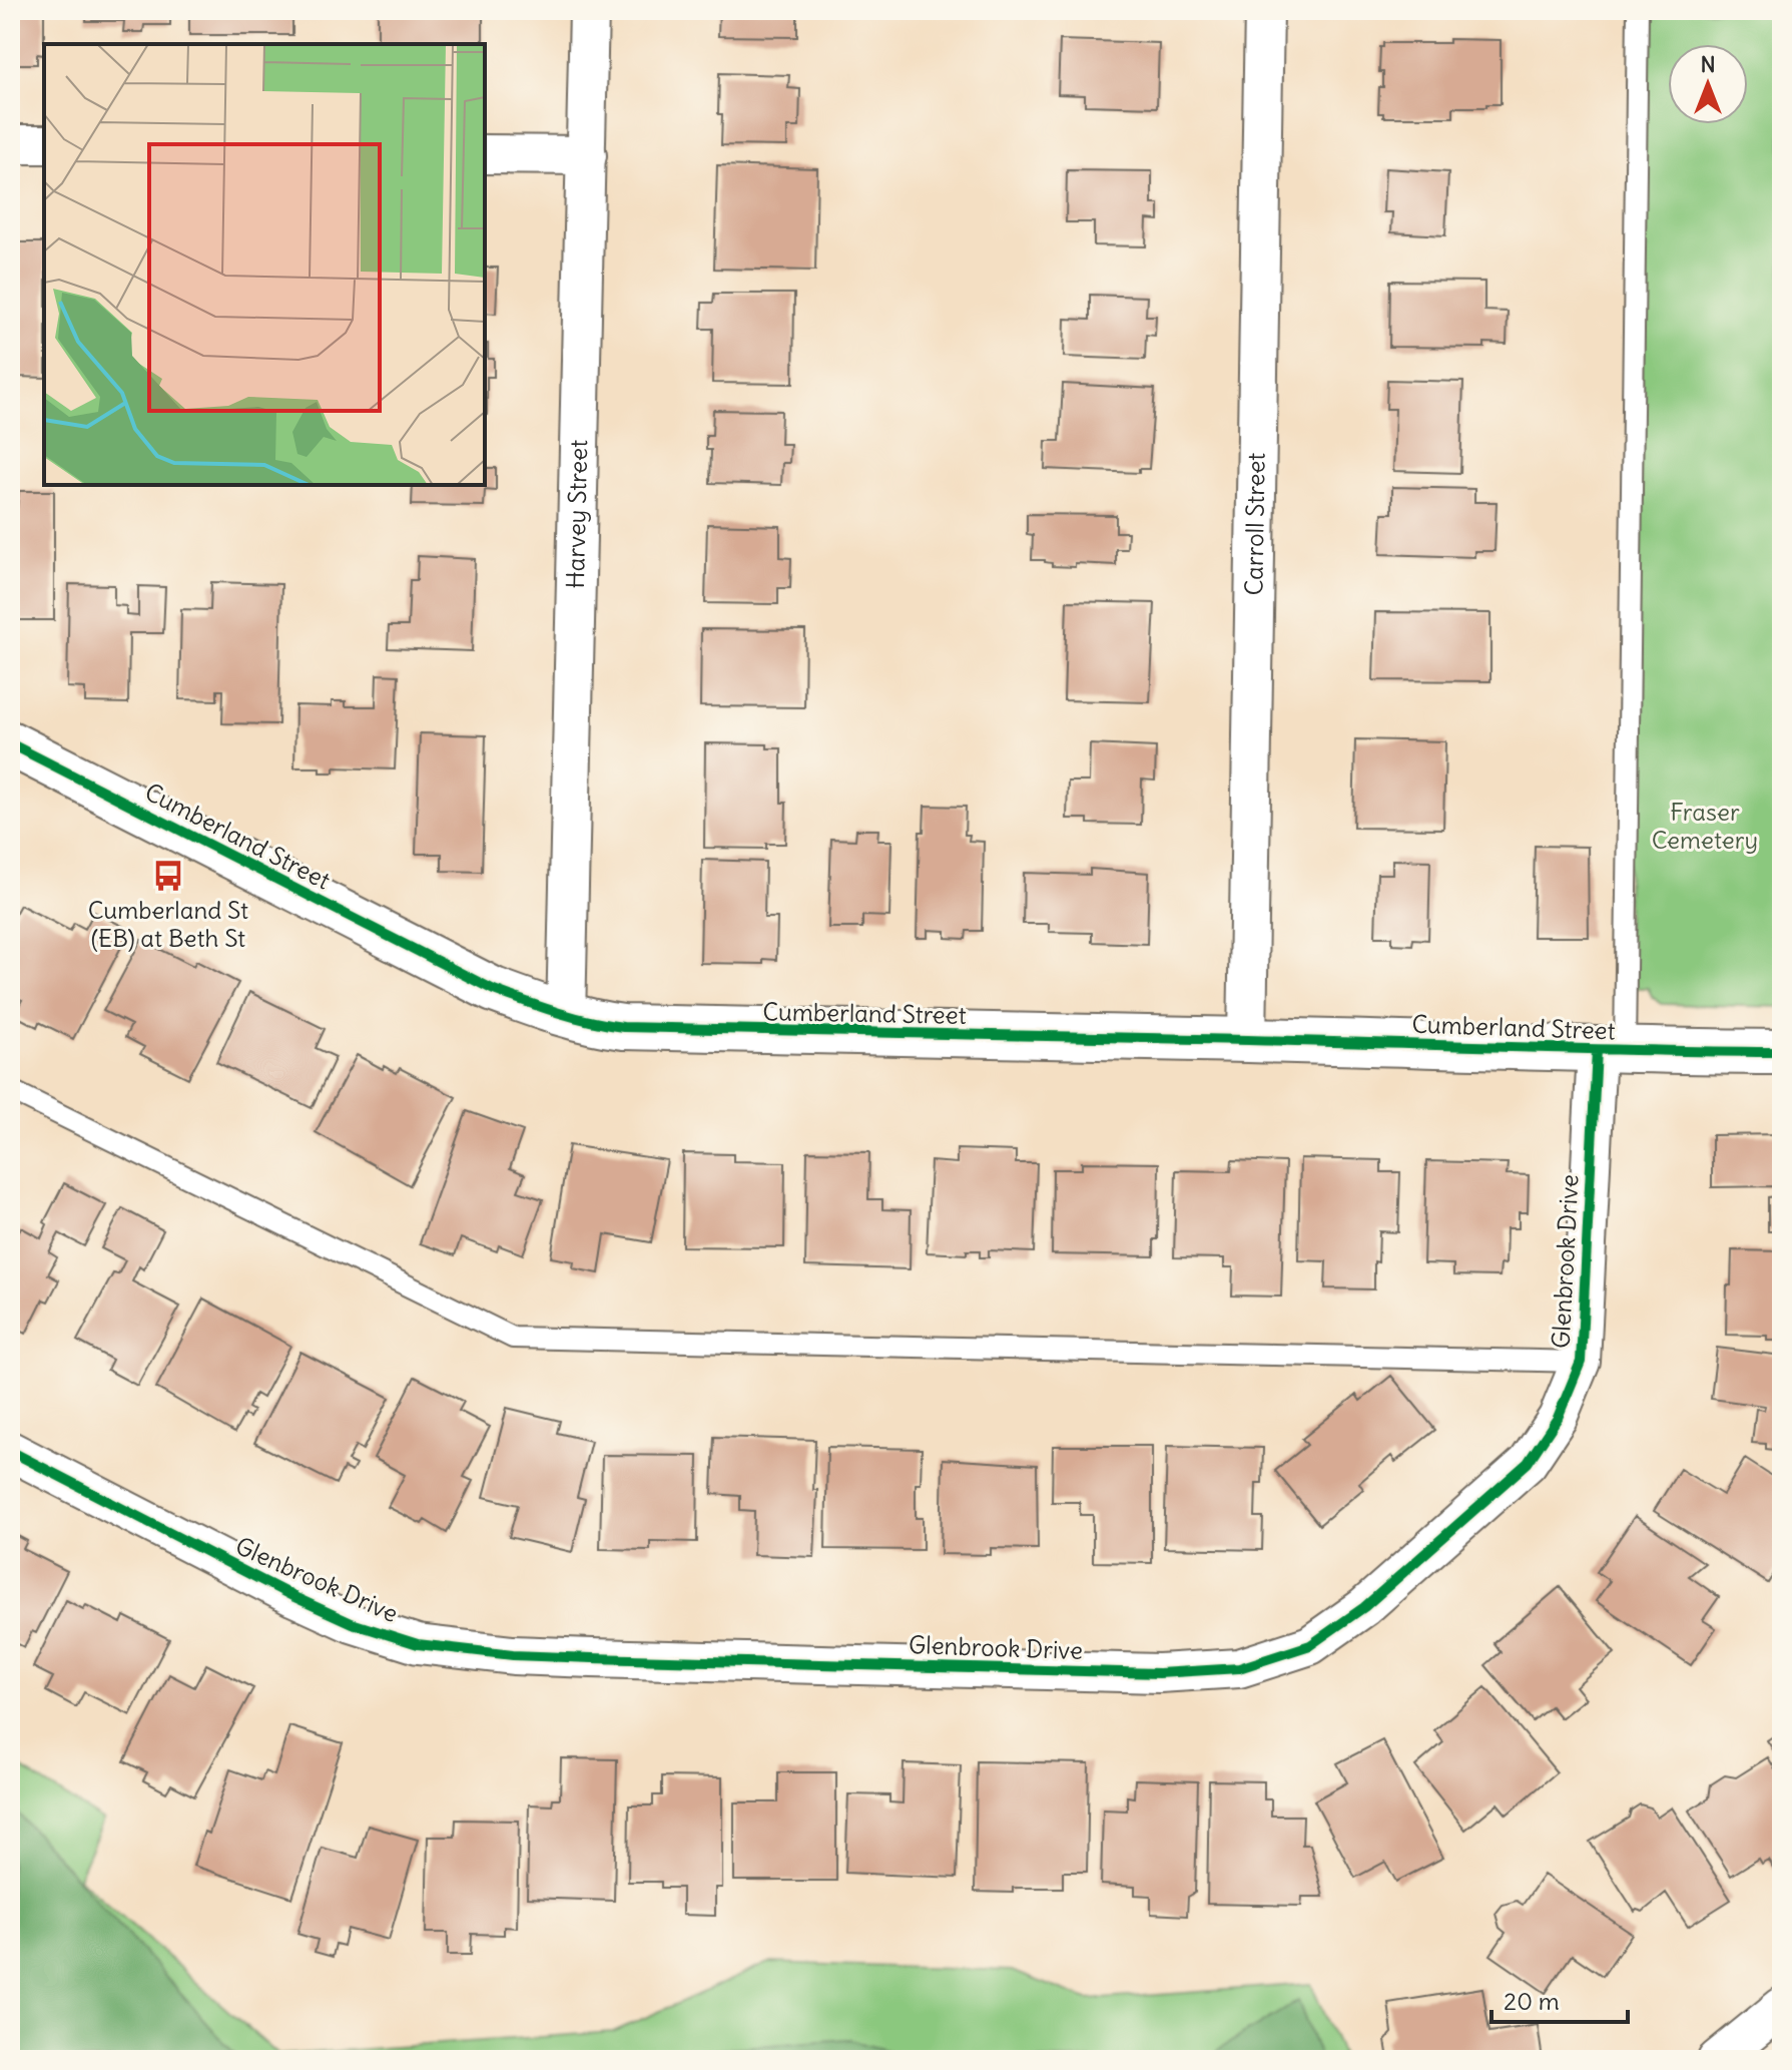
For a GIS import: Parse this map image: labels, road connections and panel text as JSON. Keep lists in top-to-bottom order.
{
  "streets": {
    "street": [
      "Harvey Street",
      "Carroll Street",
      "Cumberland Street",
      "Glenbrook Drive"
    ]
  },
  "crossings": [
    ["Harvey Street", "Cumberland Street"],
    ["Carroll Street", "Cumberland Street"],
    ["Cumberland Street", "Glenbrook Drive"]
  ],
  "parks": ["Fraser Cemetery"],
  "places": {
    "bus stop": ["Cumberland St (EB) at Beth St"]
  },
  "scale_bar": "20 m",
  "north": "top"
}
